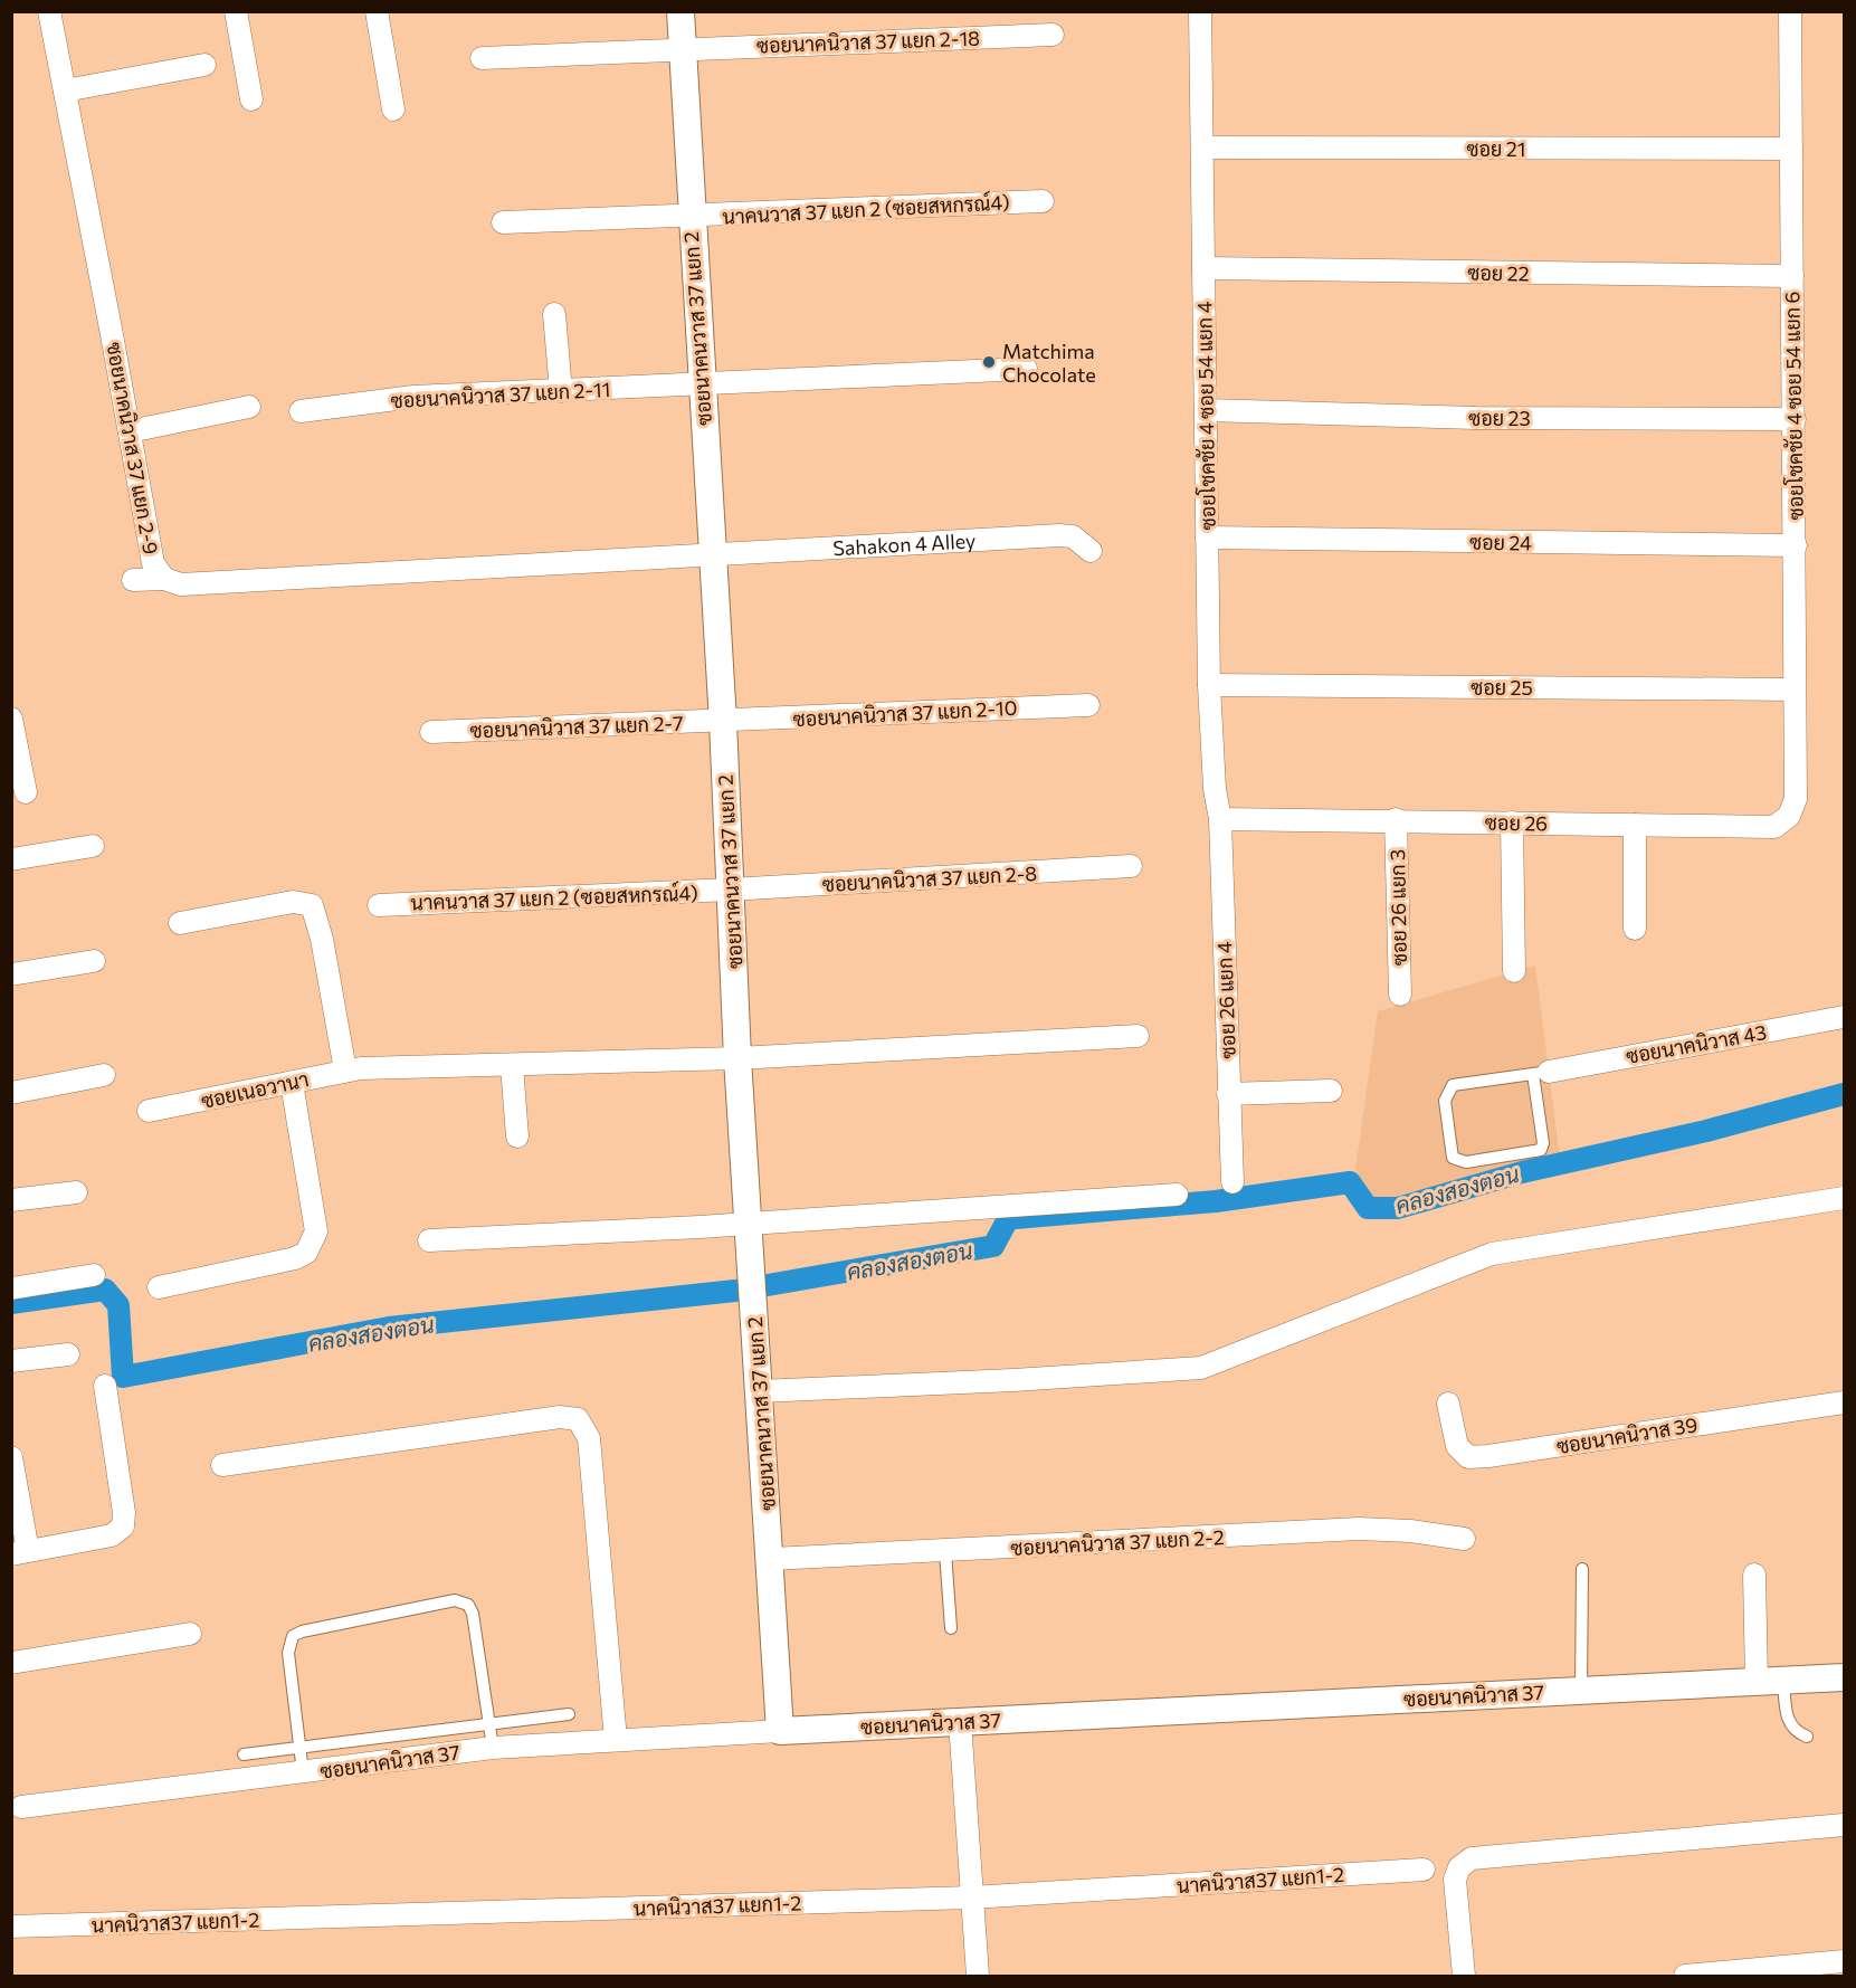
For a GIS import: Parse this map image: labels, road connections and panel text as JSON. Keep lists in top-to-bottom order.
{
  "streets": {
    "street": [
      "ซอยนาคนิวาส 37 แยก 2-18",
      "ซอย 21",
      "นาคนวาส 37 แยก 2 (ซอยสหกรณ์4)",
      "ซอย 22",
      "ซอยนาคนวาส 37 แยก 2",
      "ซอยนาคนิวาส 37 แยก 2-11",
      "ซอยโชคชัย 4 ซอย 54 แยก 6",
      "ซอยโชคชัย 4 ซอย 54 แยก 4",
      "ซอย 23",
      "ซอยนาคนิวาส 37 แยก 2-9",
      "ซอย 24",
      "Sahakon 4 Alley",
      "ซอย 25",
      "ซอยนาคนิวาส 37 แยก 2-10",
      "ซอยนาคนิวาส 37 แยก 2-7",
      "ซอย 26",
      "ซอยนาคนิวาส 37 แยก 2-8",
      "ซอย 26 แยก 3",
      "ซอย 26 แยก 4",
      "ซอยนาคนิวาส 43",
      "ซอยเนอวานา",
      "ซอยนาคนิวาส 39",
      "ซอยนาคนิวาส 37 แยก 2-2",
      "ซอยนาคนิวาส 37",
      "นาคนิวาส37 แยก1-2"
    ]
  },
  "crossings": [
    ["ซอยนาคนิวาส 37 แยก 2-18", "ซอยนาคนวาส 37 แยก 2"],
    ["ซอย 21", "ซอยโชคชัย 4 ซอย 54 แยก 6"],
    ["ซอย 21", "ซอยโชคชัย 4 ซอย 54 แยก 4"],
    ["นาคนวาส 37 แยก 2 (ซอยสหกรณ์4)", "ซอยนาคนวาส 37 แยก 2"],
    ["นาคนวาส 37 แยก 2 (ซอยสหกรณ์4)", "ซอยนาคนิวาส 37 แยก 2-8"],
    ["ซอย 22", "ซอยโชคชัย 4 ซอย 54 แยก 6"],
    ["ซอย 22", "ซอยโชคชัย 4 ซอย 54 แยก 4"],
    ["ซอยนาคนวาส 37 แยก 2", "ซอยนาคนิวาส 37 แยก 2-11"],
    ["ซอยนาคนวาส 37 แยก 2", "ซอยนาคนิวาส 37 แยก 2-9"],
    ["ซอยนาคนวาส 37 แยก 2", "Sahakon 4 Alley"],
    ["ซอยนาคนวาส 37 แยก 2", "ซอยนาคนิวาส 37 แยก 2-10"],
    ["ซอยนาคนวาส 37 แยก 2", "ซอยนาคนิวาส 37 แยก 2-7"],
    ["ซอยนาคนวาส 37 แยก 2", "ซอยนาคนิวาส 37 แยก 2-8"],
    ["ซอยนาคนวาส 37 แยก 2", "ซอยเนอวานา"],
    ["ซอยนาคนวาส 37 แยก 2", "ซอยนาคนิวาส 37 แยก 2-2"],
    ["ซอยนาคนวาส 37 แยก 2", "ซอยนาคนิวาส 37"],
    ["ซอยโชคชัย 4 ซอย 54 แยก 6", "ซอย 23"],
    ["ซอยโชคชัย 4 ซอย 54 แยก 6", "ซอย 24"],
    ["ซอยโชคชัย 4 ซอย 54 แยก 6", "ซอย 25"],
    ["ซอยโชคชัย 4 ซอย 54 แยก 6", "ซอย 26"],
    ["ซอยโชคชัย 4 ซอย 54 แยก 4", "ซอย 23"],
    ["ซอยโชคชัย 4 ซอย 54 แยก 4", "ซอย 24"],
    ["ซอยโชคชัย 4 ซอย 54 แยก 4", "ซอย 25"],
    ["ซอยโชคชัย 4 ซอย 54 แยก 4", "ซอย 26"],
    ["ซอยโชคชัย 4 ซอย 54 แยก 4", "ซอย 26 แยก 4"],
    ["ซอยนาคนิวาส 37 แยก 2-9", "Sahakon 4 Alley"],
    ["ซอยนาคนิวาส 37 แยก 2-10", "ซอยนาคนิวาส 37 แยก 2-7"],
    ["ซอย 26", "ซอย 26 แยก 3"],
    ["ซอย 26", "ซอย 26 แยก 4"]
  ],
  "water": ["คลองสองตอน"],
  "places": ["Matchima Chocolate"]
}
